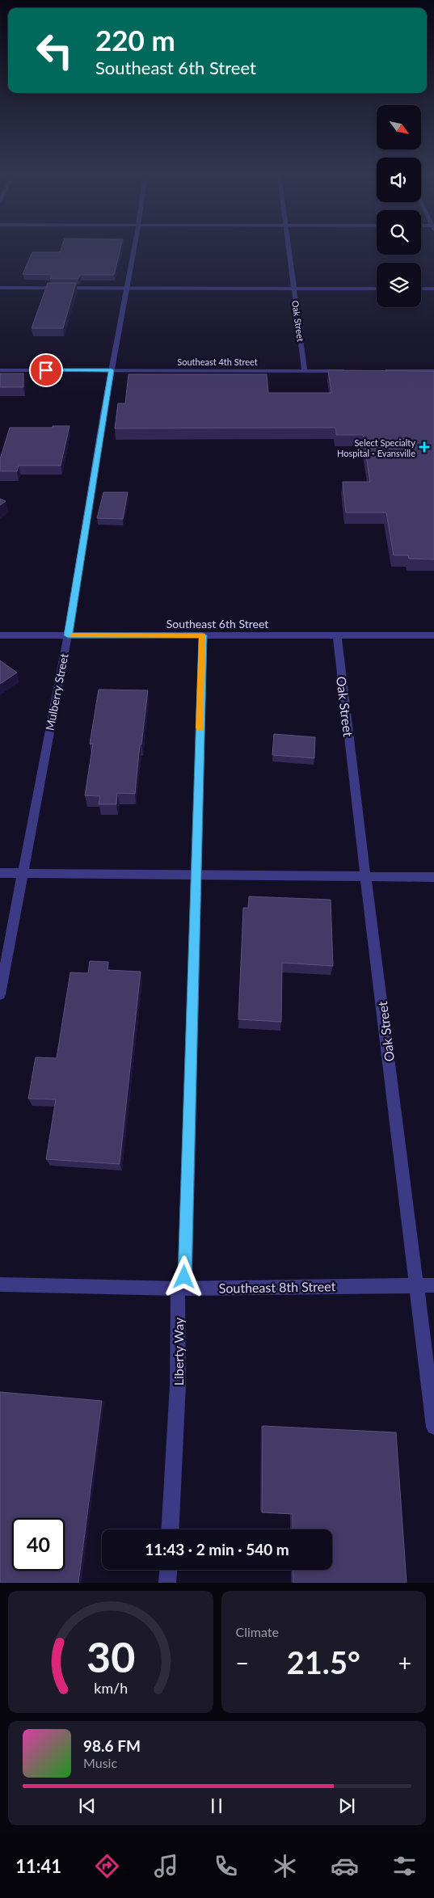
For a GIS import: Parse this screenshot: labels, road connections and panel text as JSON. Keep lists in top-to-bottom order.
{
  "streets": {
    "street": [
      "Oak Street",
      "Southeast 4th Street",
      "Southeast 6th Street",
      "Mulberry Street",
      "Southeast 8th Street",
      "Liberty Way"
    ]
  },
  "crossings": [
    ["Oak Street", "Southeast 4th Street"],
    ["Oak Street", "Southeast 6th Street"],
    ["Oak Street", "Southeast 8th Street"],
    ["Southeast 4th Street", "Mulberry Street"],
    ["Southeast 6th Street", "Mulberry Street"],
    ["Southeast 6th Street", "Liberty Way"],
    ["Southeast 8th Street", "Liberty Way"]
  ],
  "places": {
    "health": ["Select Specialty Hospital - Evansville"]
  },
  "north": "bottom right",
  "page": {
    "turn": ["220 m", "Southeast 6th Street"],
    "limit": "40",
    "trip": "11:43 · 2 min · 540 m",
    "tile": "Climate",
    "heat": ["−", "21.5°", "+"],
    "song": ["98.6 FM", "Music"],
    "tabs": "11:41",
    "gauge": ["30", "km/h"]
  }
}
